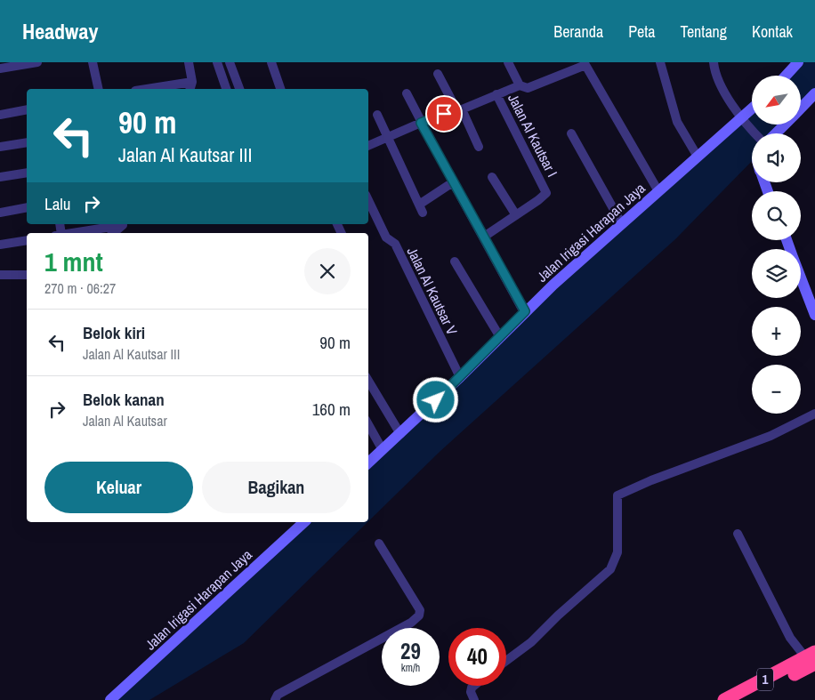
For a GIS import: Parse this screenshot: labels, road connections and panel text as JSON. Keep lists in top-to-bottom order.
{
  "streets": {
    "highway": ["1"],
    "street": ["Jalan Al Kautsar I", "Jalan Irigasi Harapan Jaya", "Jalan Al Kautsar V"]
  },
  "crossings": [
    ["Jalan Irigasi Harapan Jaya", "Jalan Al Kautsar V"]
  ],
  "north": "bottom left",
  "page": {
    "header": "Headway",
    "nav": [
      "Beranda",
      "Peta",
      "Tentang",
      "Kontak"
    ],
    "map_buttons": ["+", "−"],
    "turn": ["90 m", "Jalan Al Kautsar III"],
    "then": "Lalu",
    "heading": ["1 mnt", "270 m · 06:27"],
    "list": [
      {
        "name": "Belok kiri",
        "note": "Jalan Al Kautsar III",
        "value": "90 m"
      },
      {
        "name": "Belok kanan",
        "note": "Jalan Al Kautsar",
        "value": "160 m"
      }
    ],
    "buttons": ["Keluar", "Bagikan"],
    "speed": "29 km/h",
    "limit": "40"
  }
}
